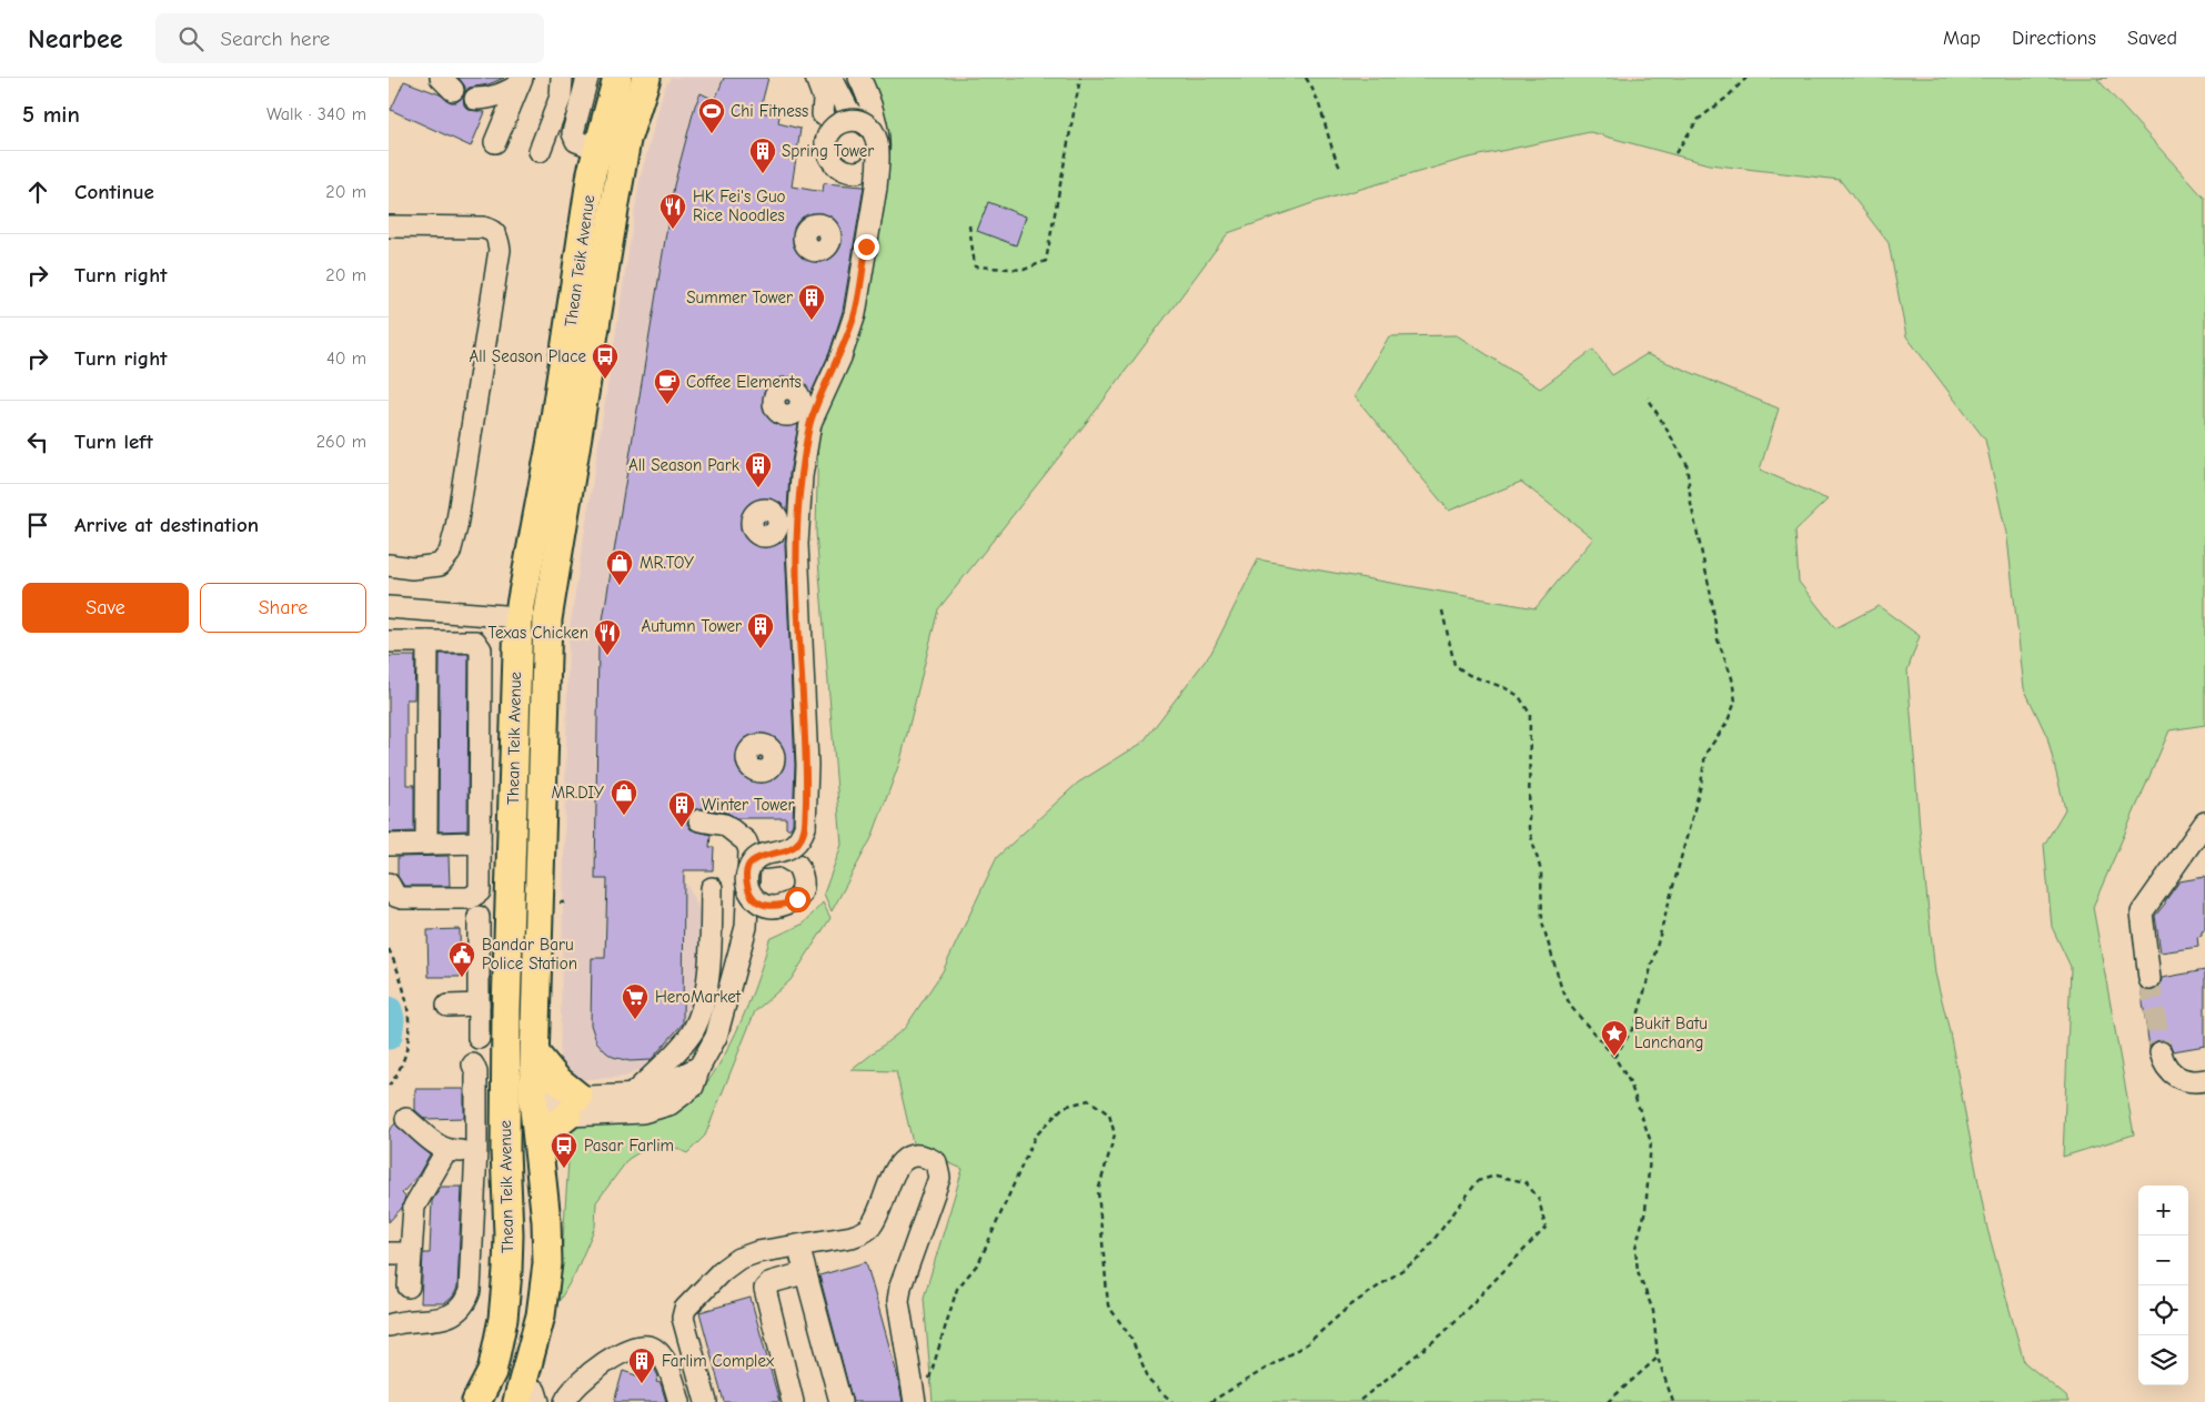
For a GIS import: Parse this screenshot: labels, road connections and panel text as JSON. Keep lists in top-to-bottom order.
{
  "streets": {
    "main road": ["Thean Teik Avenue"]
  },
  "places": {
    "sports": ["Chi Fitness"],
    "building": [
      "Spring Tower",
      "Summer Tower",
      "All Season Park",
      "Autumn Tower",
      "Winter Tower",
      "Farlim Complex"
    ],
    "restaurant": ["HK Fei's Guo Rice Noodles", "Texas Chicken"],
    "bus stop": ["All Season Place", "Pasar Farlim"],
    "cafe": ["Coffee Elements"],
    "shop": ["MR.TOY", "MR.DIY"],
    "public building": ["Bandar Baru Police Station"],
    "supermarket": ["HeroMarket"],
    "place": ["Bukit Batu Lanchang"]
  },
  "page": {
    "header": "Nearbee",
    "search": "Search here",
    "nav": ["Map", "Directions", "Saved"],
    "heading": ["5 min", "Walk · 340 m"],
    "list": [
      ["Continue", "20 m"],
      ["Turn right", "20 m"],
      ["Turn right", "40 m"],
      ["Turn left", "260 m"],
      "Arrive at destination"
    ],
    "buttons": ["Save", "Share"],
    "map_buttons": ["+", "−"]
  }
}
